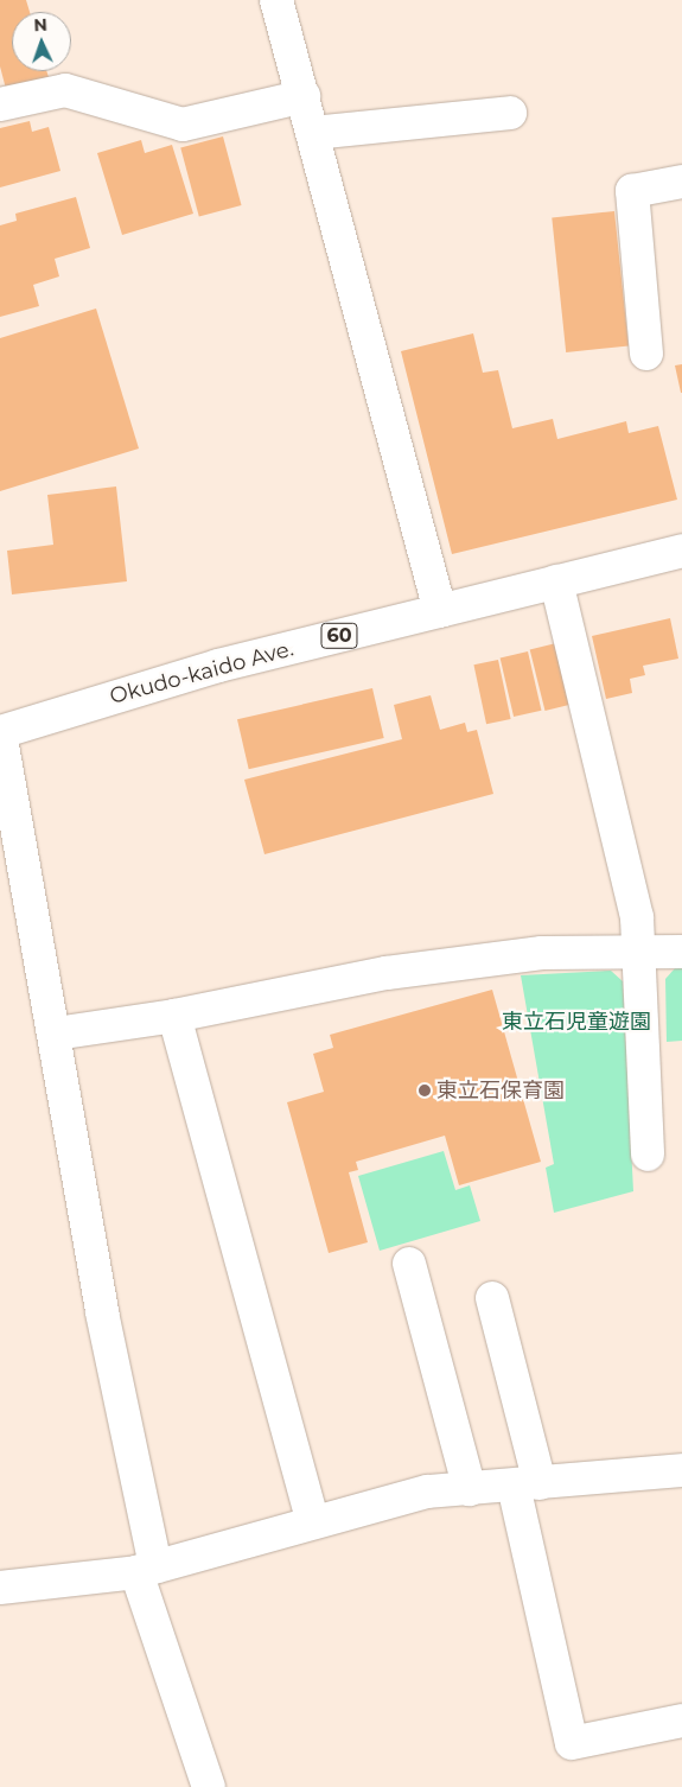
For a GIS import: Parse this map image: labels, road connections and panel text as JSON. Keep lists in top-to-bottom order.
{
  "streets": {
    "street": ["60", "Okudo-kaido Ave."]
  },
  "parks": ["東立石児童遊園"],
  "places": ["東立石保育園"],
  "north": "top"
}
